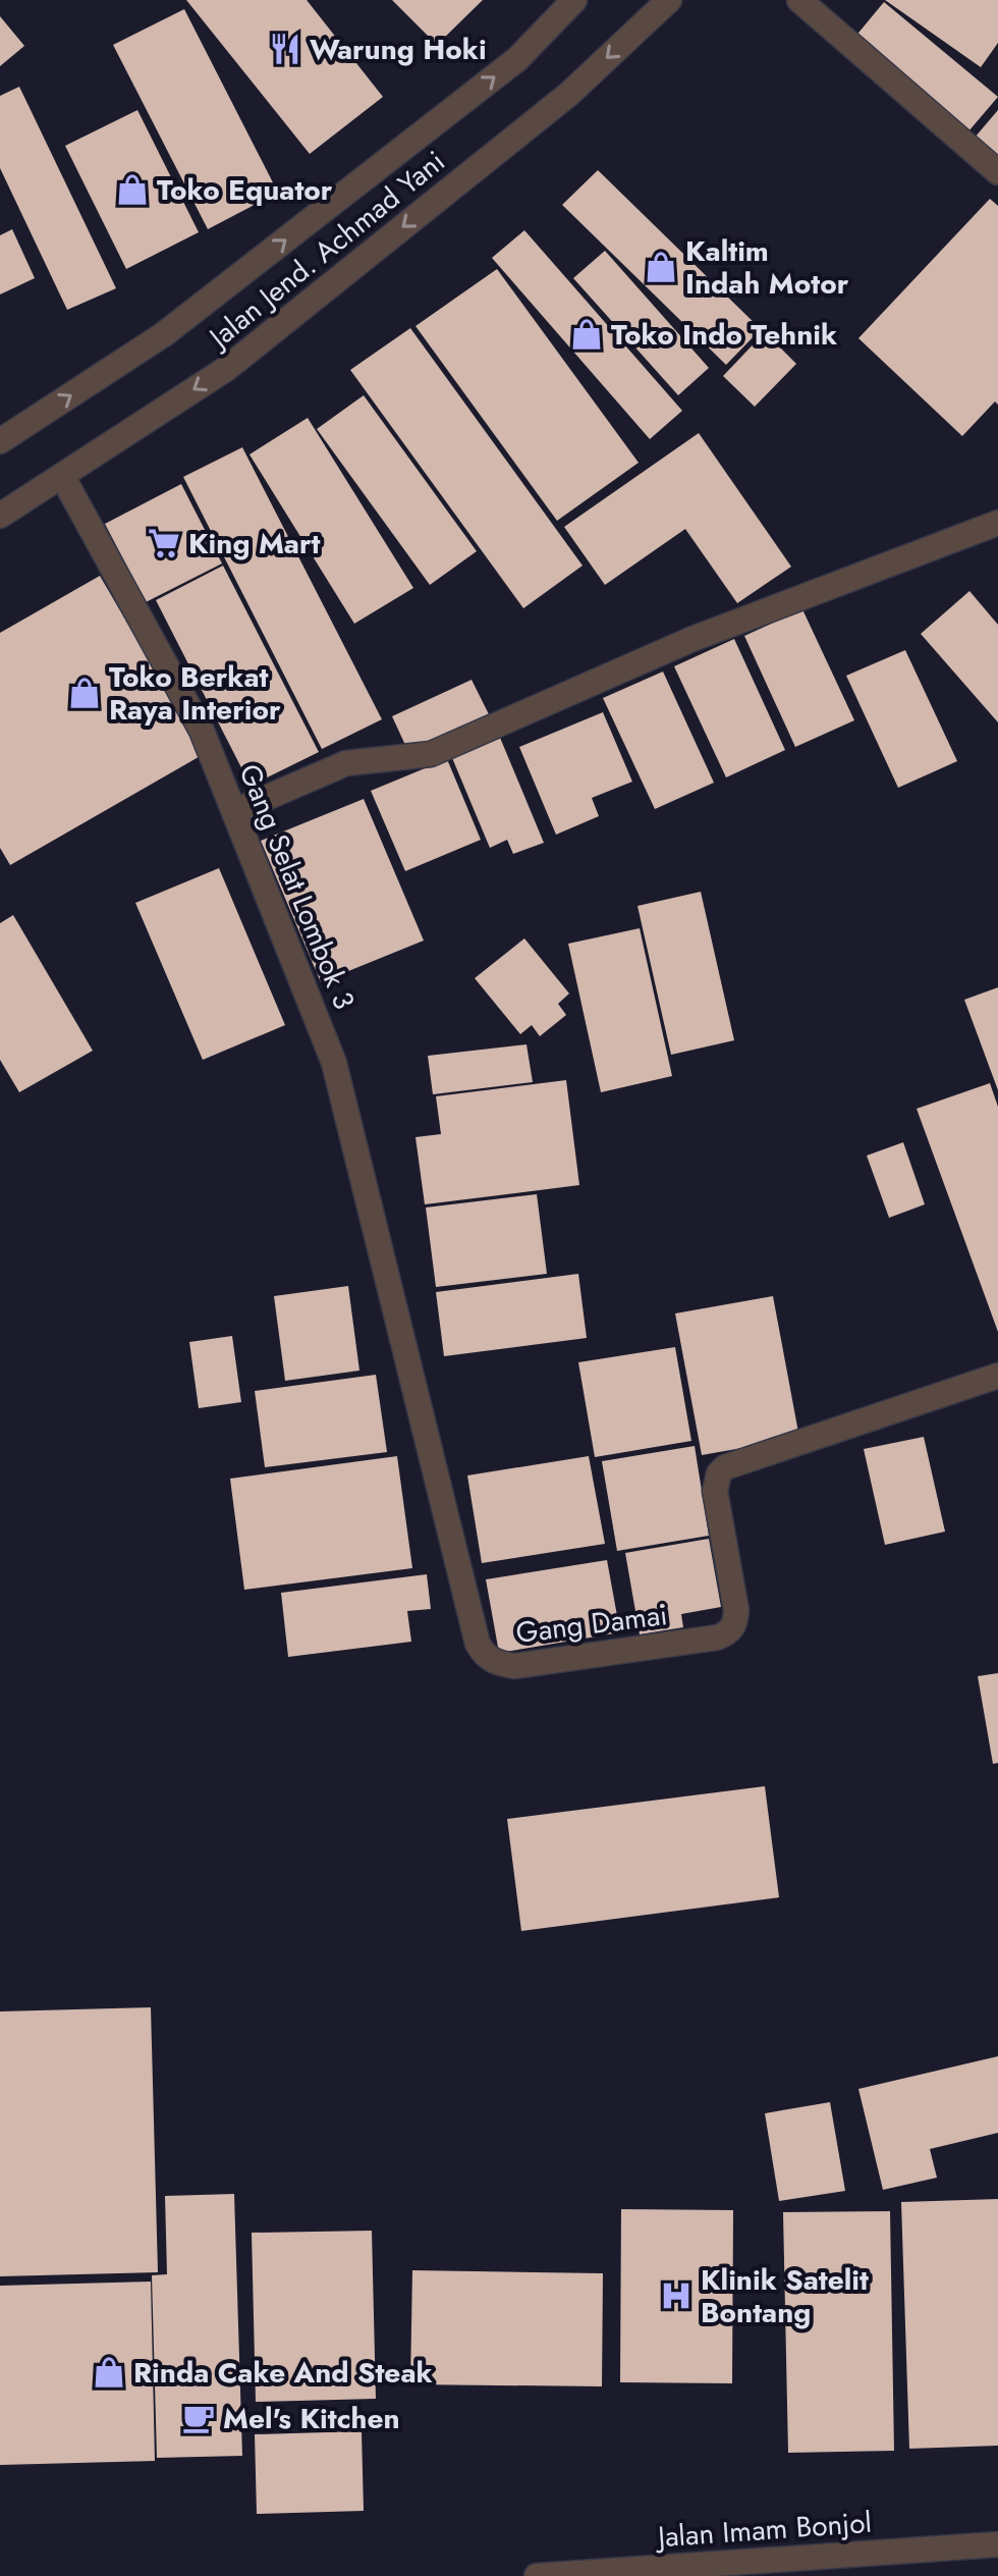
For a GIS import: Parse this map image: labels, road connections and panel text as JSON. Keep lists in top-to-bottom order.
{
  "streets": {
    "street": [
      "Jalan Jend. Achmad Yani",
      "Gang Selat Lombok 3",
      "Gang Damai",
      "Jalan Imam Bonjol"
    ]
  },
  "crossings": [
    ["Jalan Jend. Achmad Yani", "Gang Selat Lombok 3"],
    ["Gang Selat Lombok 3", "Gang Damai"]
  ],
  "places": {
    "restaurant": ["Warung Hoki"],
    "shop": [
      "Toko Equator",
      "Kaltim Indah Motor",
      "Toko Indo Tehnik",
      "Toko Berkat Raya Interior",
      "Rinda Cake And Steak"
    ],
    "supermarket": ["King Mart"],
    "hospital": ["Klinik Satelit Bontang"],
    "cafe": ["Mel's Kitchen"]
  }
}
